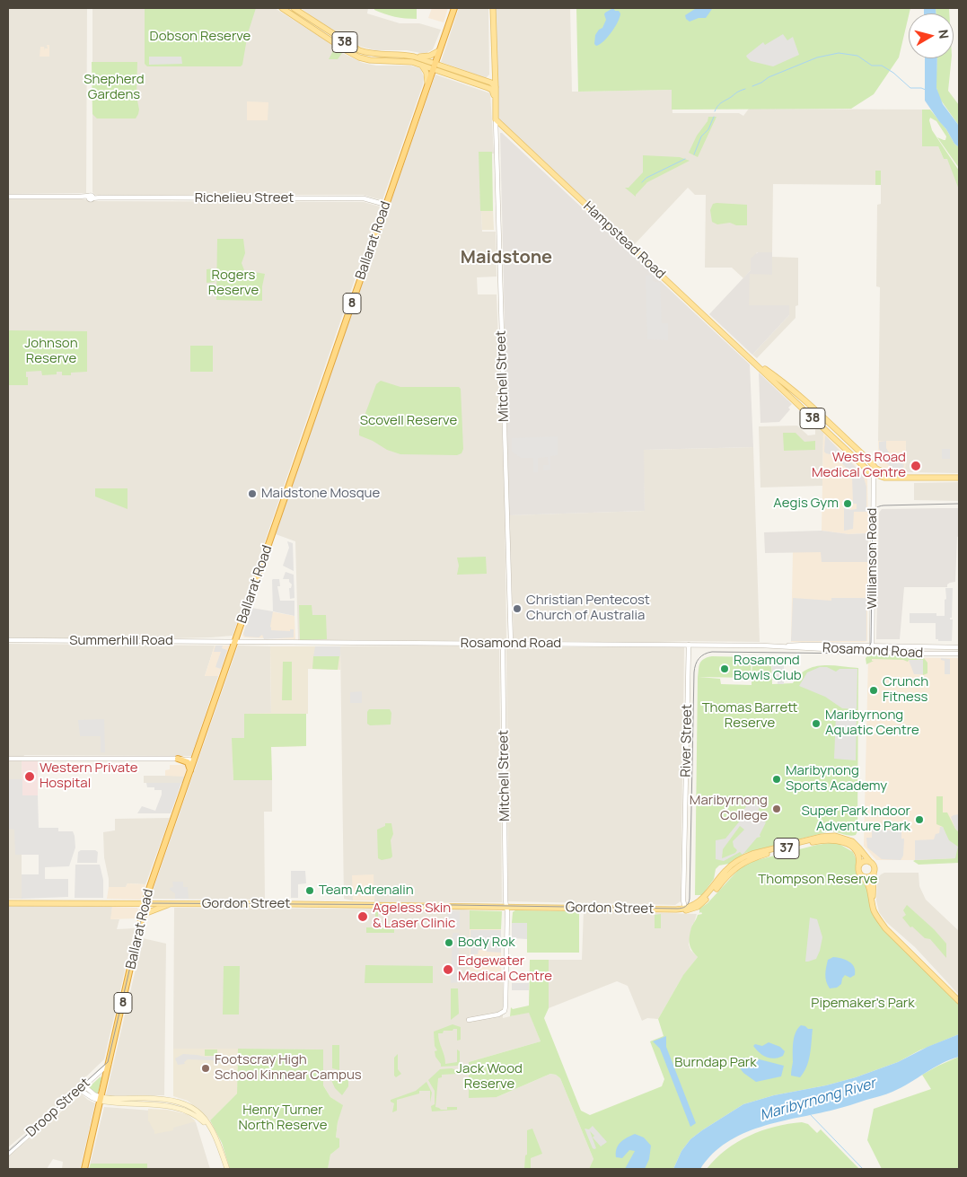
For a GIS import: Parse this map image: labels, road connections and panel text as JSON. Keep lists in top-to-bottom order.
{
  "streets": {
    "highway": ["Ballarat Road", "8"],
    "main road": [
      "38",
      "Hampstead Road",
      "Mitchell Street",
      "Williamson Road",
      "37",
      "Gordon Street"
    ],
    "street": [
      "Richelieu Street",
      "Summerhill Road",
      "Rosamond Road",
      "River Street",
      "Droop Street"
    ]
  },
  "crossings": [
    ["38", "Ballarat Road"],
    ["38", "Hampstead Road"],
    ["38", "Mitchell Street"],
    ["38", "Williamson Road"],
    ["Richelieu Street", "Ballarat Road"],
    ["Ballarat Road", "Summerhill Road"],
    ["Ballarat Road", "Rosamond Road"],
    ["Ballarat Road", "Gordon Street"],
    ["Ballarat Road", "Droop Street"],
    ["Hampstead Road", "Mitchell Street"],
    ["Hampstead Road", "Williamson Road"],
    ["Mitchell Street", "Rosamond Road"],
    ["Mitchell Street", "Gordon Street"],
    ["Williamson Road", "Rosamond Road"],
    ["Summerhill Road", "Rosamond Road"],
    ["Rosamond Road", "River Street"],
    ["River Street", "Gordon Street"],
    ["37", "Gordon Street"]
  ],
  "districts": ["Maidstone"],
  "water": ["Maribyrnong River"],
  "parks": [
    "Dobson Reserve",
    "Shepherd Gardens",
    "Rogers Reserve",
    "Johnson Reserve",
    "Scovell Reserve",
    "Thomas Barrett Reserve",
    "Thompson Reserve",
    "Pipemaker's Park",
    "Burndap Park",
    "Jack Wood Reserve",
    "Henry Turner North Reserve"
  ],
  "places": [
    "Wests Road Medical Centre",
    "Maidstone Mosque",
    "Aegis Gym",
    "Christian Pentecost Church of Australia",
    "Rosamond Bowls Club",
    "Crunch Fitness",
    "Maribyrnong Aquatic Centre",
    "Western Private Hospital",
    "Maribynong Sports Academy",
    "Maribyrnong College",
    "Super Park Indoor Adventure Park",
    "Team Adrenalin",
    "Ageless Skin & Laser Clinic",
    "Body Rok",
    "Edgewater Medical Centre",
    "Footscray High School Kinnear Campus"
  ],
  "north": "right"
}
